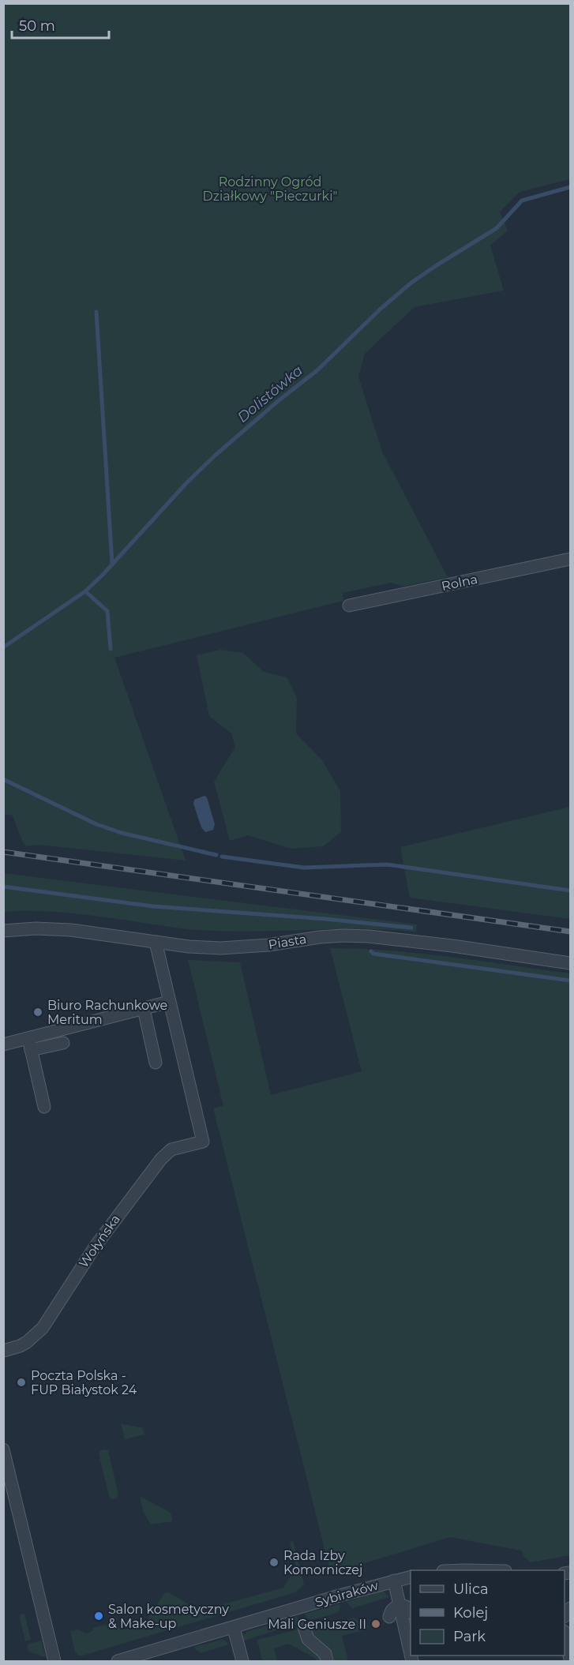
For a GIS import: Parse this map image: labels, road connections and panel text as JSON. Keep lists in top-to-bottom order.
{
  "streets": {
    "street": [
      "Rolna",
      "Piasta",
      "Wołyńska",
      "Sybiraków"
    ]
  },
  "water": ["Dolistówka"],
  "parks": ["Rodzinny Ogród Działkowy \"Pieczurki\""],
  "places": [
    "Biuro Rachunkowe Meritum",
    "Poczta Polska - FUP Białystok 24",
    "Rada Izby Komorniczej",
    "Salon kosmetyczny & Make-up",
    "Mali Geniusze II"
  ],
  "legend": ["Ulica", "Kolej", "Park"],
  "scale_bar": "50 m"
}
